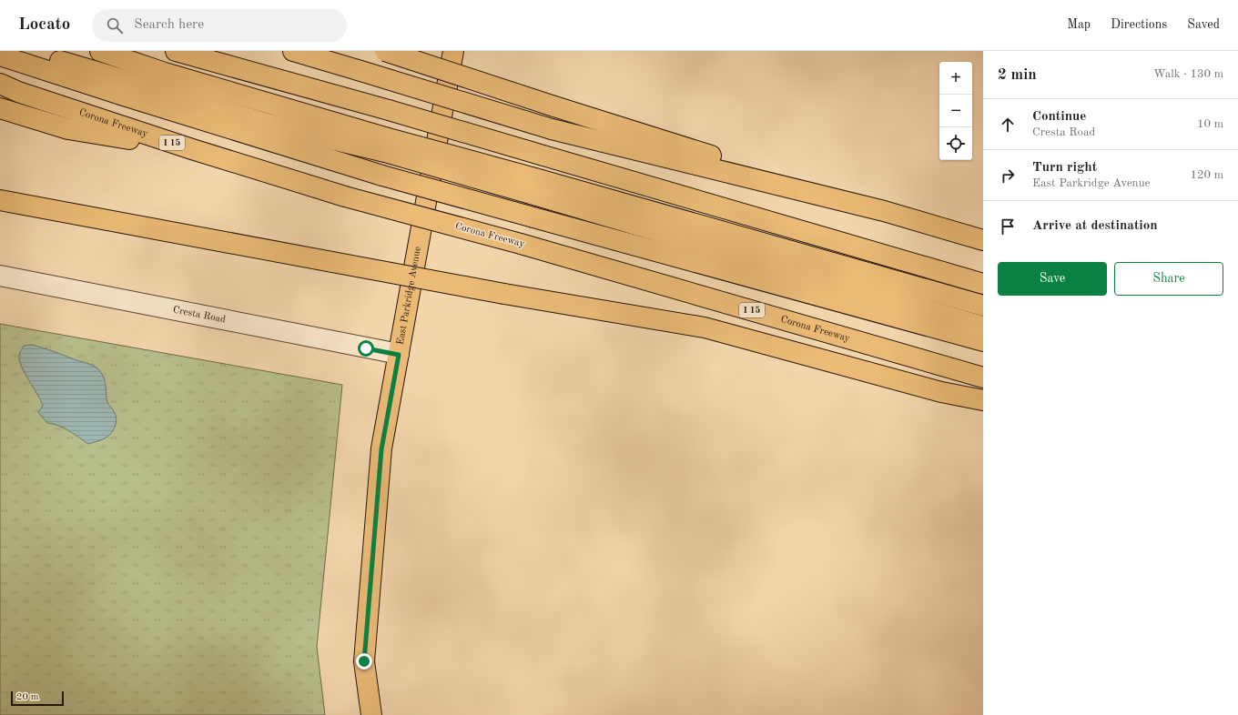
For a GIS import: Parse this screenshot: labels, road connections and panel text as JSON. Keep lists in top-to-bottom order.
{
  "streets": {
    "main road": ["Corona Freeway", "I 15", "East Parkridge Avenue"],
    "street": ["Cresta Road"]
  },
  "crossings": [
    ["East Parkridge Avenue", "Cresta Road"]
  ],
  "scale_bar": "20 m",
  "page": {
    "header": "Locato",
    "search": "Search here",
    "nav": ["Map", "Directions", "Saved"],
    "heading": ["2 min", "Walk · 130 m"],
    "map_buttons": ["+", "−"],
    "list": [
      ["Continue", "Cresta Road", "10 m"],
      ["Turn right", "East Parkridge Avenue", "120 m"],
      "Arrive at destination"
    ],
    "buttons": ["Save", "Share"],
    "scale": "20 m"
  }
}
